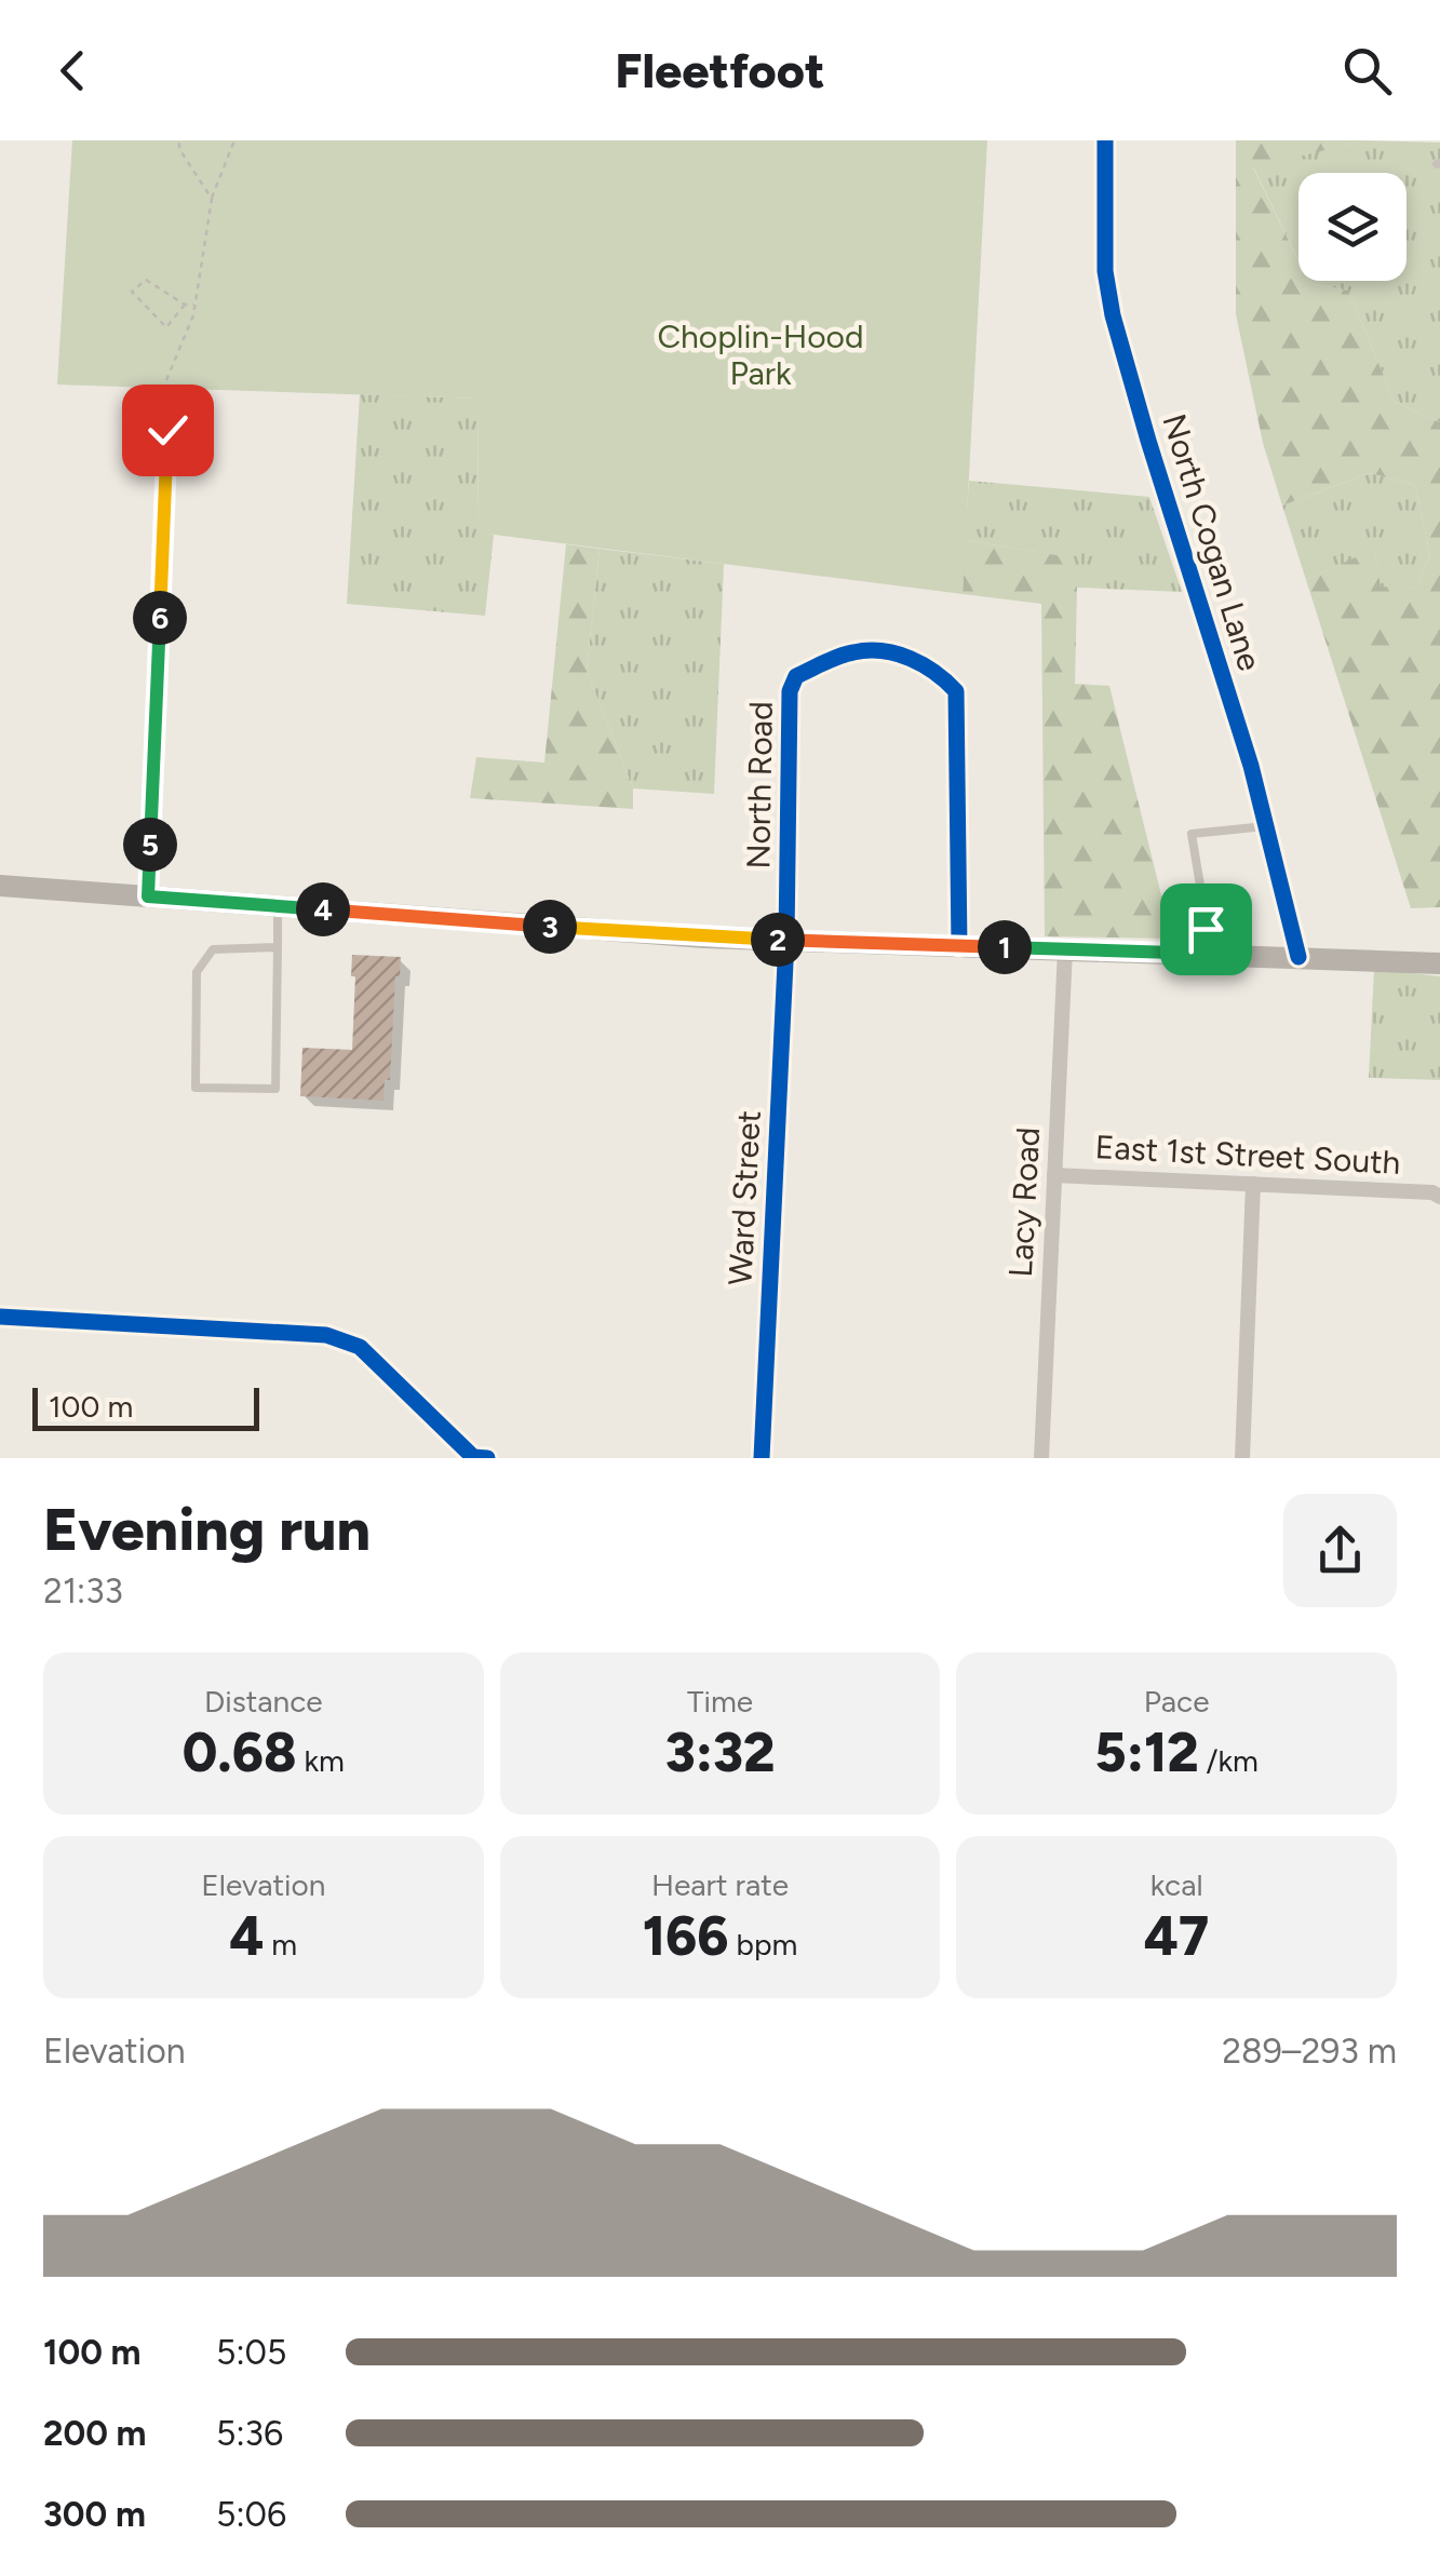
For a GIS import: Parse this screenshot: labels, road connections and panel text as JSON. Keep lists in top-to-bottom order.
{
  "streets": {
    "street": [
      "North Cogan Lane",
      "North Road",
      "East 1st Street South",
      "Ward Street",
      "Lacy Road"
    ]
  },
  "crossings": [
    ["North Road", "Ward Street"],
    ["East 1st Street South", "Lacy Road"]
  ],
  "parks": ["Choplin-Hood Park"],
  "scale_bar": "100 m",
  "page": {
    "header": "Fleetfoot",
    "pins": [
      "6",
      "5",
      "4",
      "3",
      "2",
      "1"
    ],
    "scale": "100 m",
    "heading": ["Evening run", "21:33"],
    "stats": [
      ["Distance", "0.68 km"],
      ["Time", "3:32"],
      ["Pace", "5:12 /km"],
      ["Elevation", "4 m"],
      ["Heart rate", "166 bpm"],
      ["kcal", "47"]
    ],
    "chart": ["Elevation", "289–293 m"],
    "list": [
      {
        "name": "100 m",
        "note": "5:05"
      },
      {
        "name": "200 m",
        "note": "5:36"
      },
      {
        "name": "300 m",
        "note": "5:06"
      }
    ]
  }
}
